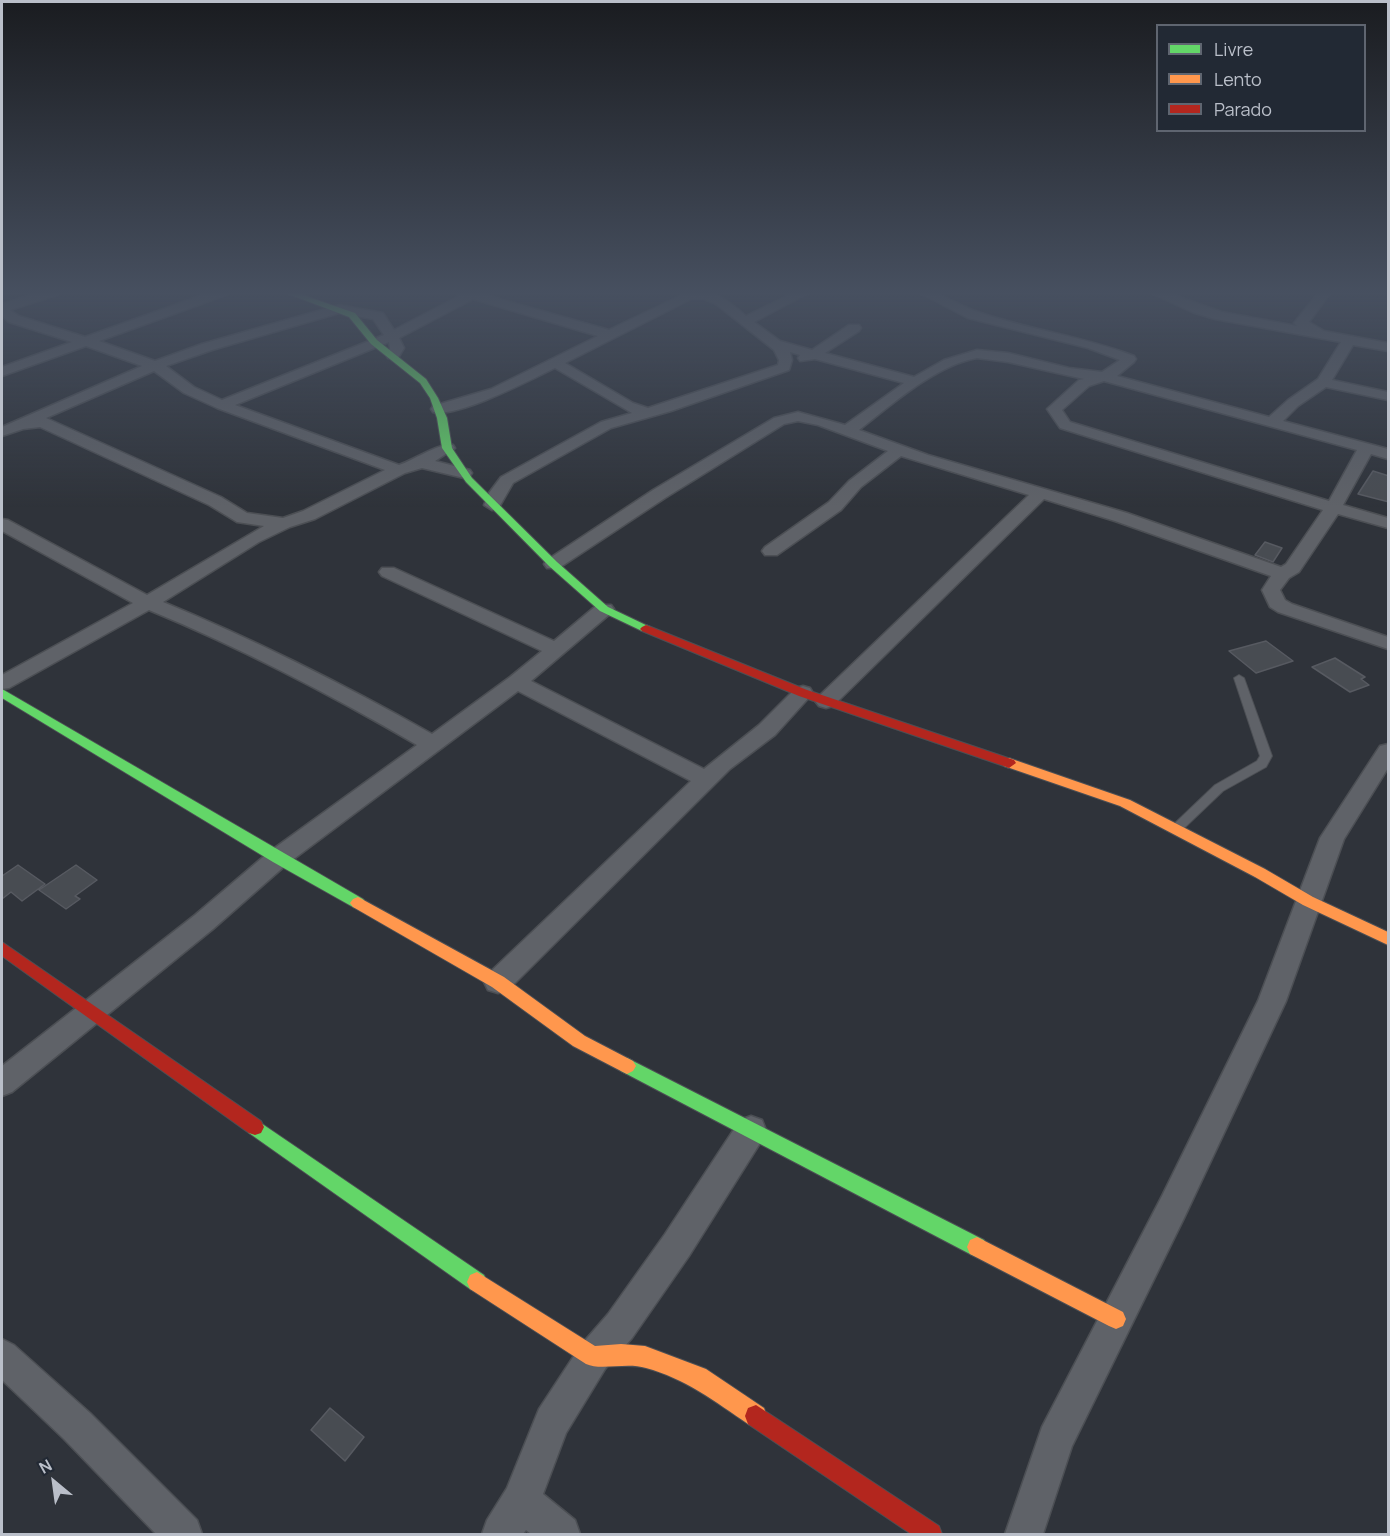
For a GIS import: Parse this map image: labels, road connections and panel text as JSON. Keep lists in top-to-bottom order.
{
  "legend": ["Livre", "Lento", "Parado"],
  "north": "top left"
}
